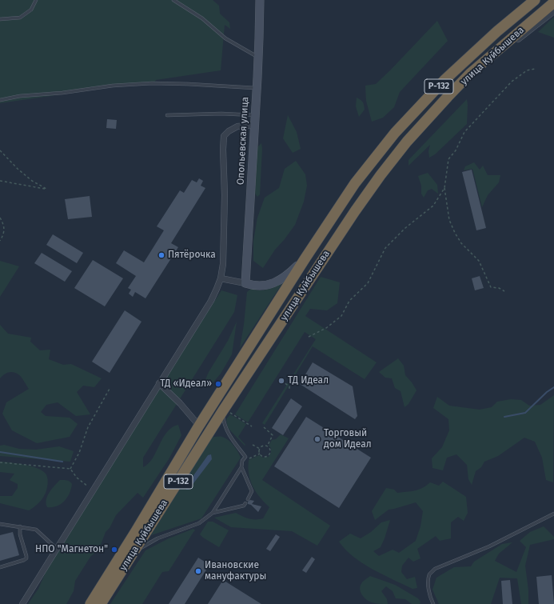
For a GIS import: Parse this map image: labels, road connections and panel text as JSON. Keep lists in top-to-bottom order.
{
  "streets": {
    "highway": ["улица Куйбышева", "Р-132"],
    "street": ["Опольевская улица"]
  },
  "places": [
    "Пятёрочка",
    "ТД Идеал",
    "ТД «Идеал»",
    "Торговый дом Идеал",
    "НПО \"Магнетон\"",
    "Ивановские мануфактуры"
  ]
}
